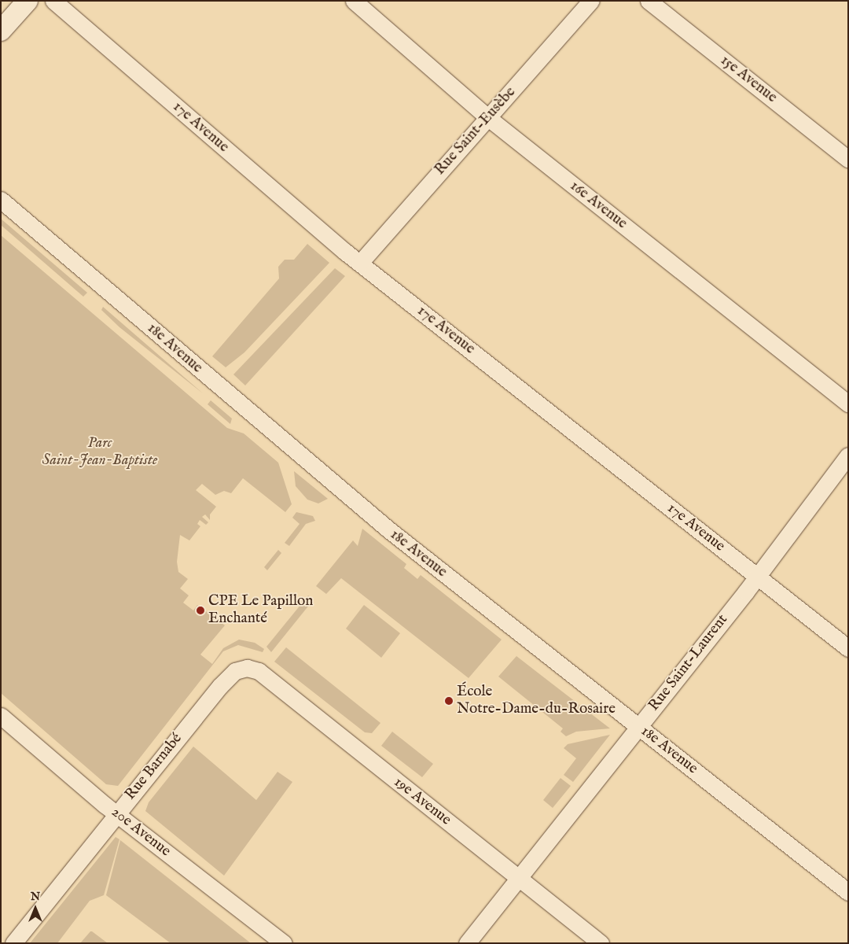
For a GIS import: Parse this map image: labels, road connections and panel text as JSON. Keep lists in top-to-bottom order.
{
  "streets": {
    "street": [
      "15e Avenue",
      "17e Avenue",
      "Rue Saint-Eusèbe",
      "16e Avenue",
      "18e Avenue",
      "Rue Saint-Laurent",
      "Rue Barnabé",
      "19e Avenue",
      "20e Avenue"
    ]
  },
  "crossings": [
    ["17e Avenue", "Rue Saint-Eusèbe"],
    ["17e Avenue", "Rue Saint-Laurent"],
    ["Rue Saint-Eusèbe", "16e Avenue"],
    ["18e Avenue", "Rue Saint-Laurent"],
    ["Rue Saint-Laurent", "19e Avenue"],
    ["Rue Barnabé", "19e Avenue"],
    ["Rue Barnabé", "20e Avenue"]
  ],
  "parks": ["Parc Saint-Jean-Baptiste"],
  "places": ["CPE Le Papillon Enchanté", "École Notre-Dame-du-Rosaire"],
  "north": "top"
}
